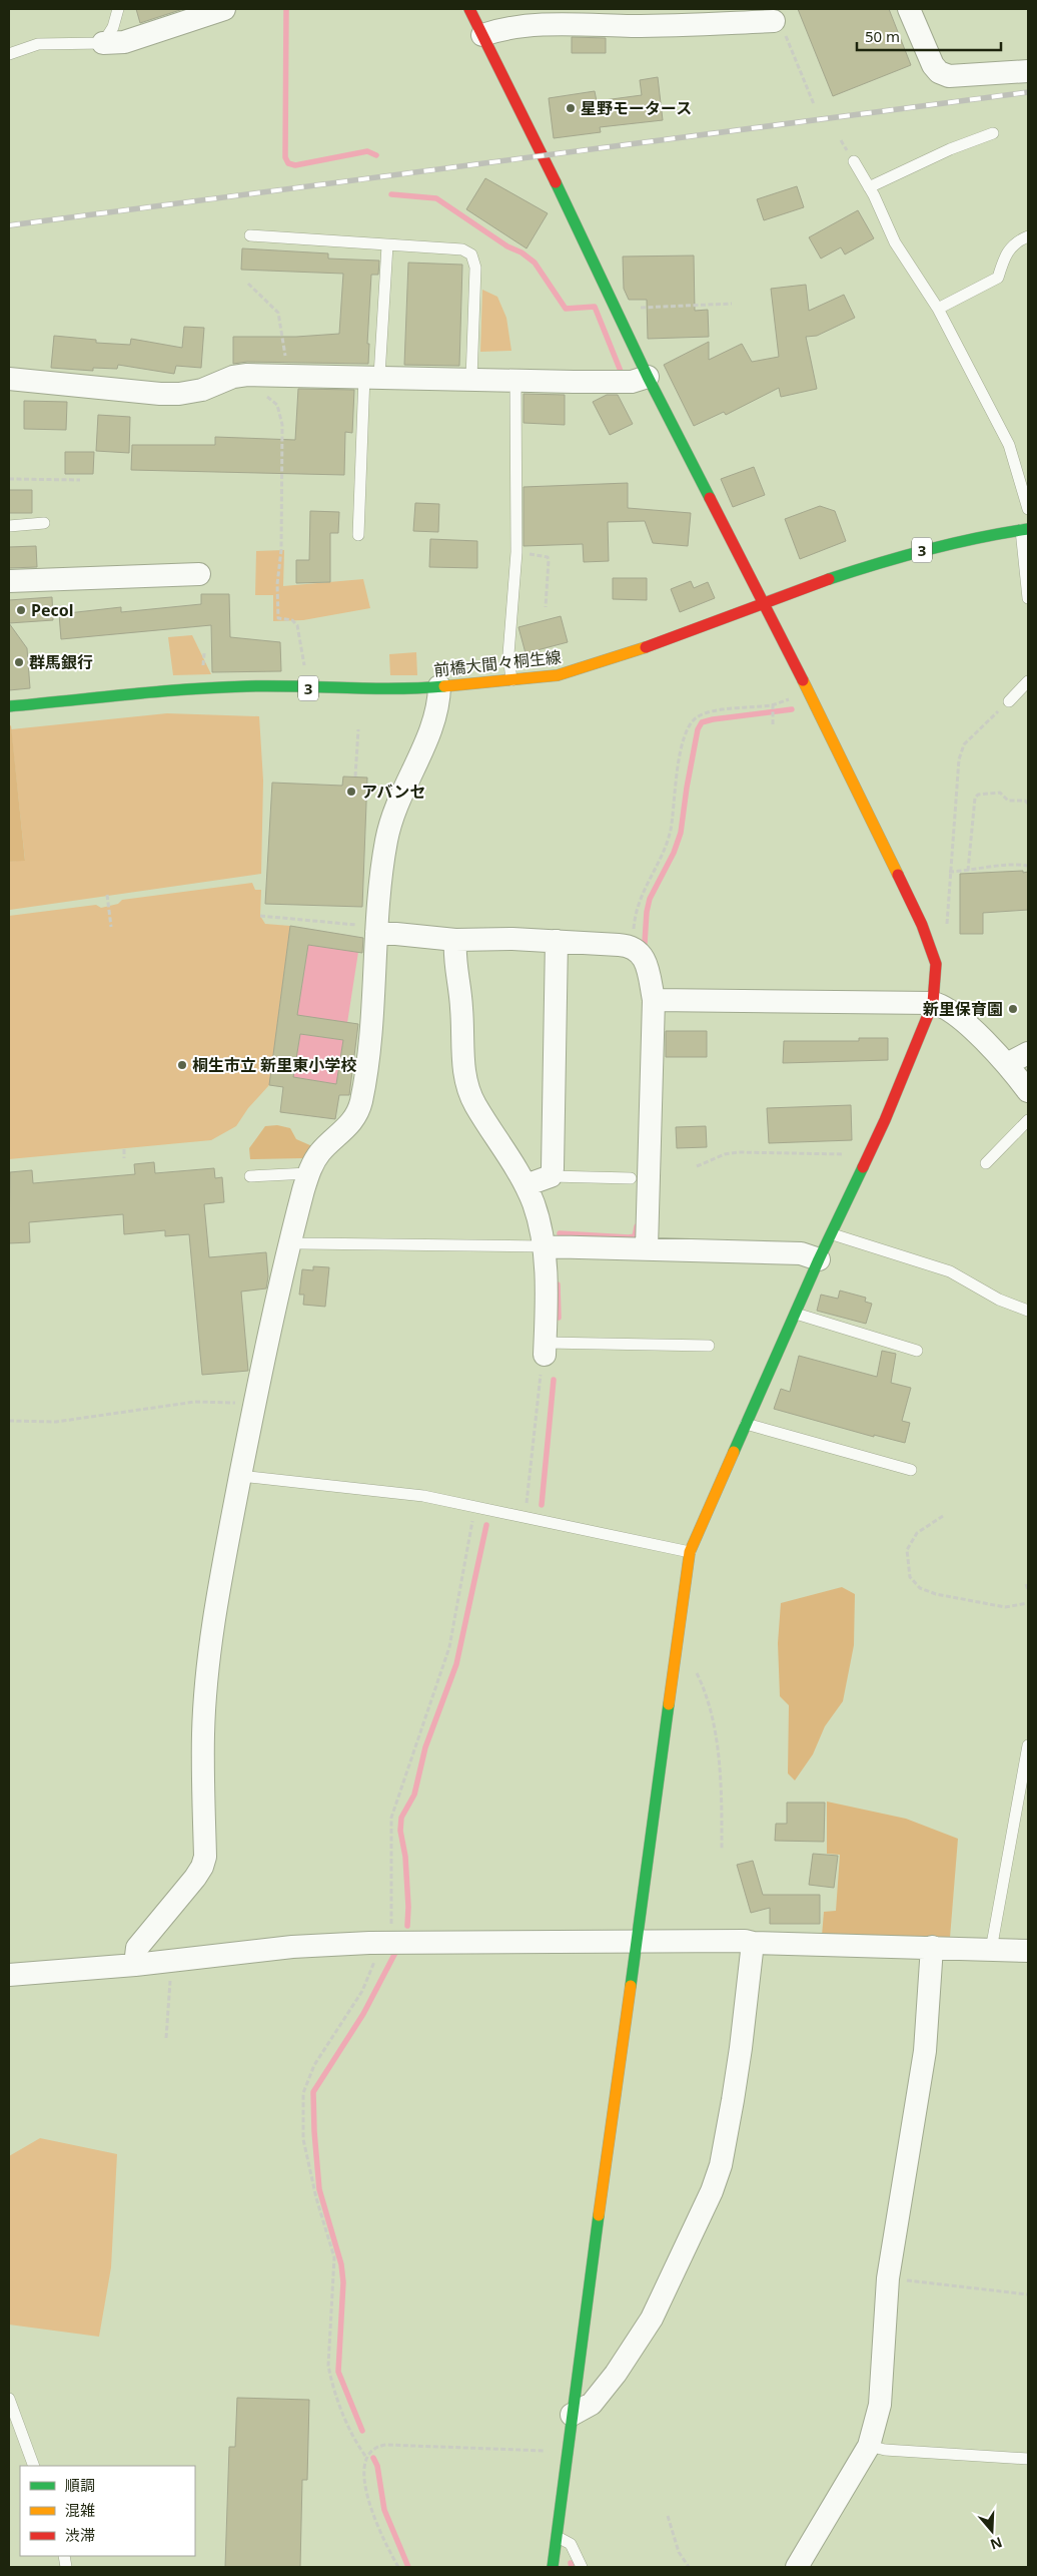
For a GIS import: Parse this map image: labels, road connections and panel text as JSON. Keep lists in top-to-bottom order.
{
  "streets": {
    "street": ["3", "前橋大間々桐生線"]
  },
  "places": [
    "星野モータース",
    "Pecol",
    "群馬銀行",
    "アバンセ",
    "新里保育園",
    "桐生市立 新里東小学校"
  ],
  "legend": ["順調", "混雑", "渋滞"],
  "scale_bar": "50 m",
  "north": "bottom"
}
